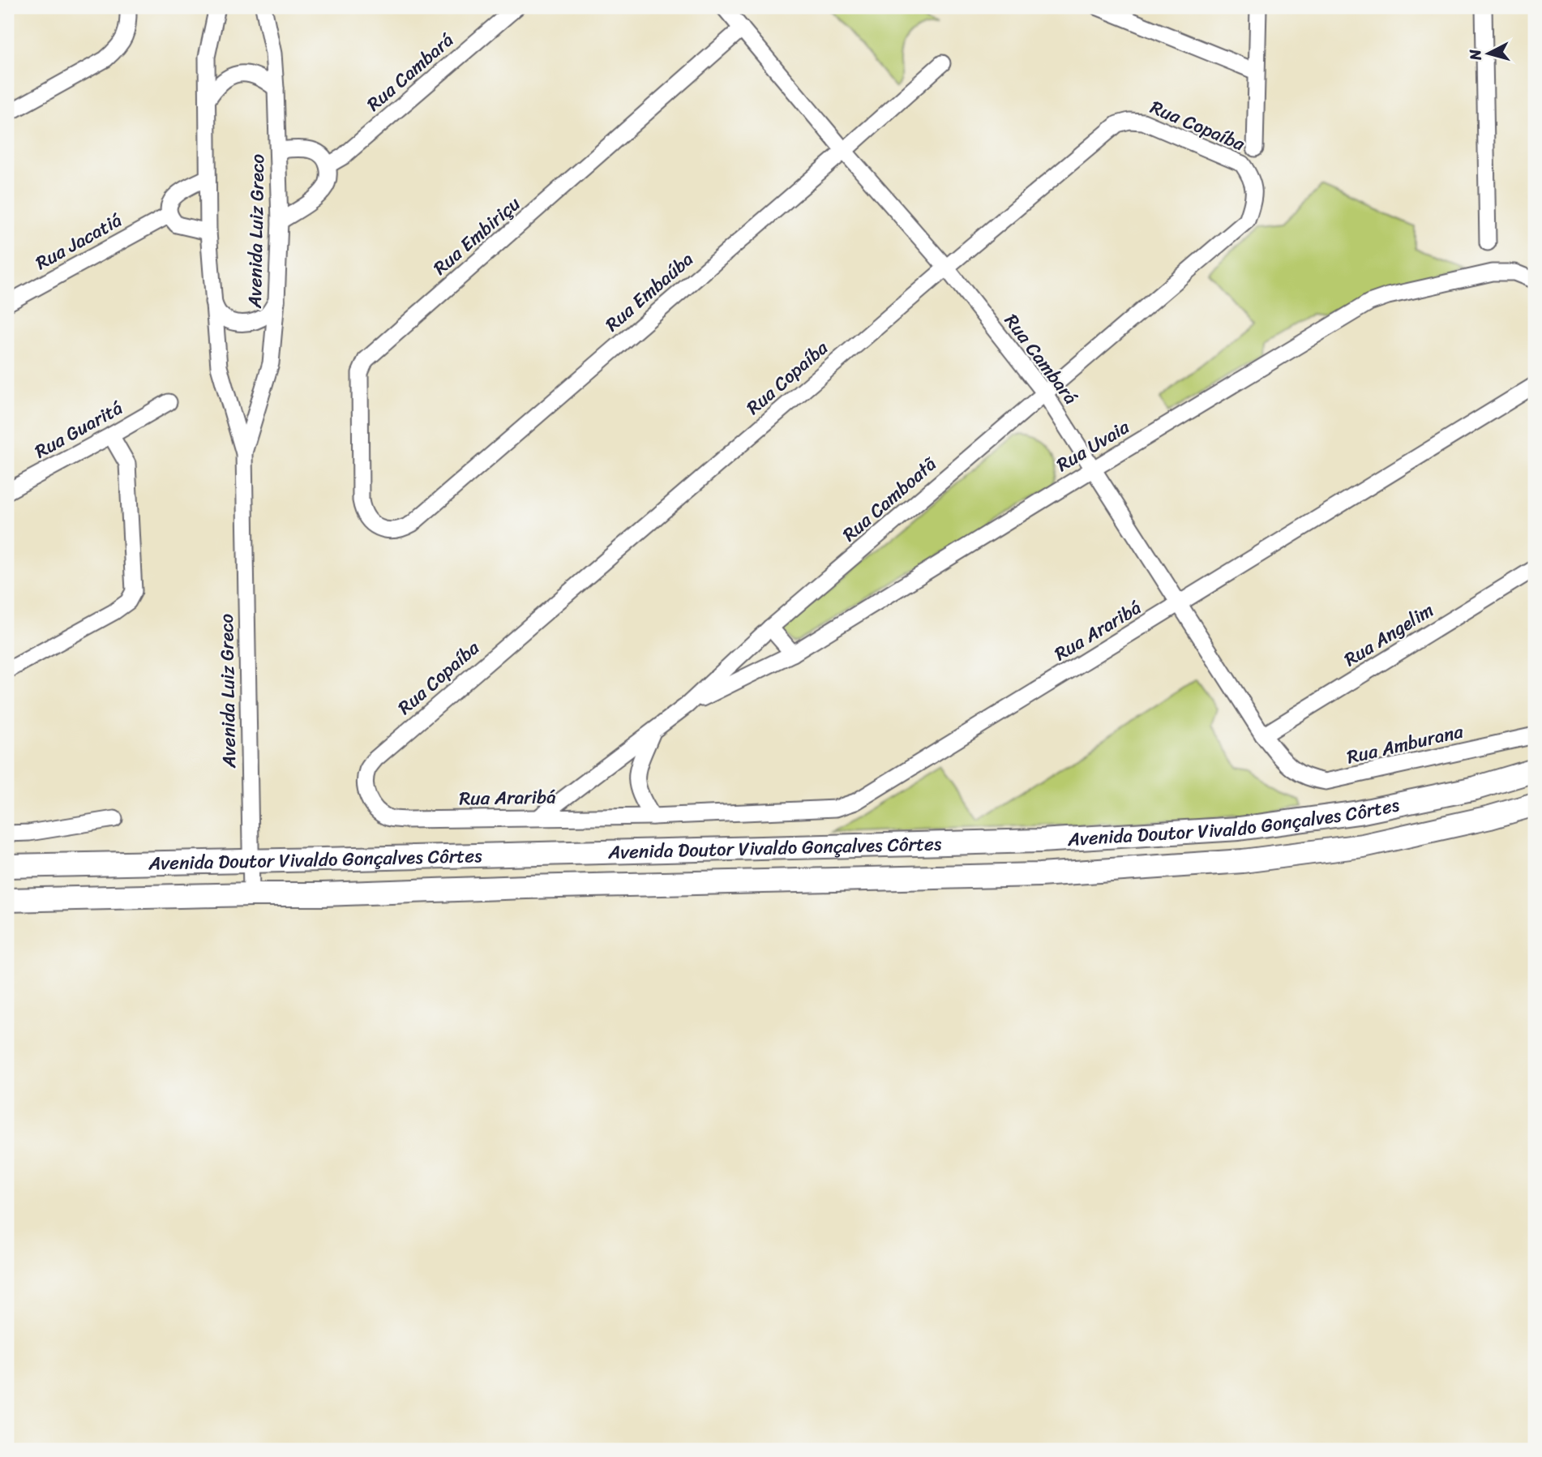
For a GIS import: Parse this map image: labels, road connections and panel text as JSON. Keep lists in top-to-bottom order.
{
  "streets": {
    "main road": ["Avenida Doutor Vivaldo Gonçalves Côrtes"],
    "street": [
      "Rua Cambará",
      "Rua Copaíba",
      "Avenida Luiz Greco",
      "Rua Embiriçu",
      "Rua Jacatiá",
      "Rua Embaúba",
      "Rua Guaritá",
      "Rua Uvaia",
      "Rua Camboatã",
      "Rua Araribá",
      "Rua Angelim",
      "Rua Amburana"
    ]
  },
  "crossings": [
    ["Rua Cambará", "Rua Copaíba"],
    ["Rua Cambará", "Rua Embiriçu"],
    ["Rua Cambará", "Rua Embaúba"],
    ["Rua Cambará", "Rua Uvaia"],
    ["Rua Cambará", "Rua Camboatã"],
    ["Rua Cambará", "Rua Araribá"],
    ["Rua Cambará", "Rua Angelim"],
    ["Rua Cambará", "Rua Amburana"],
    ["Rua Copaíba", "Rua Camboatã"],
    ["Rua Copaíba", "Rua Araribá"],
    ["Avenida Luiz Greco", "Avenida Doutor Vivaldo Gonçalves Côrtes"],
    ["Rua Embiriçu", "Rua Embaúba"],
    ["Rua Uvaia", "Rua Camboatã"],
    ["Rua Camboatã", "Rua Araribá"]
  ],
  "north": "left"
}
